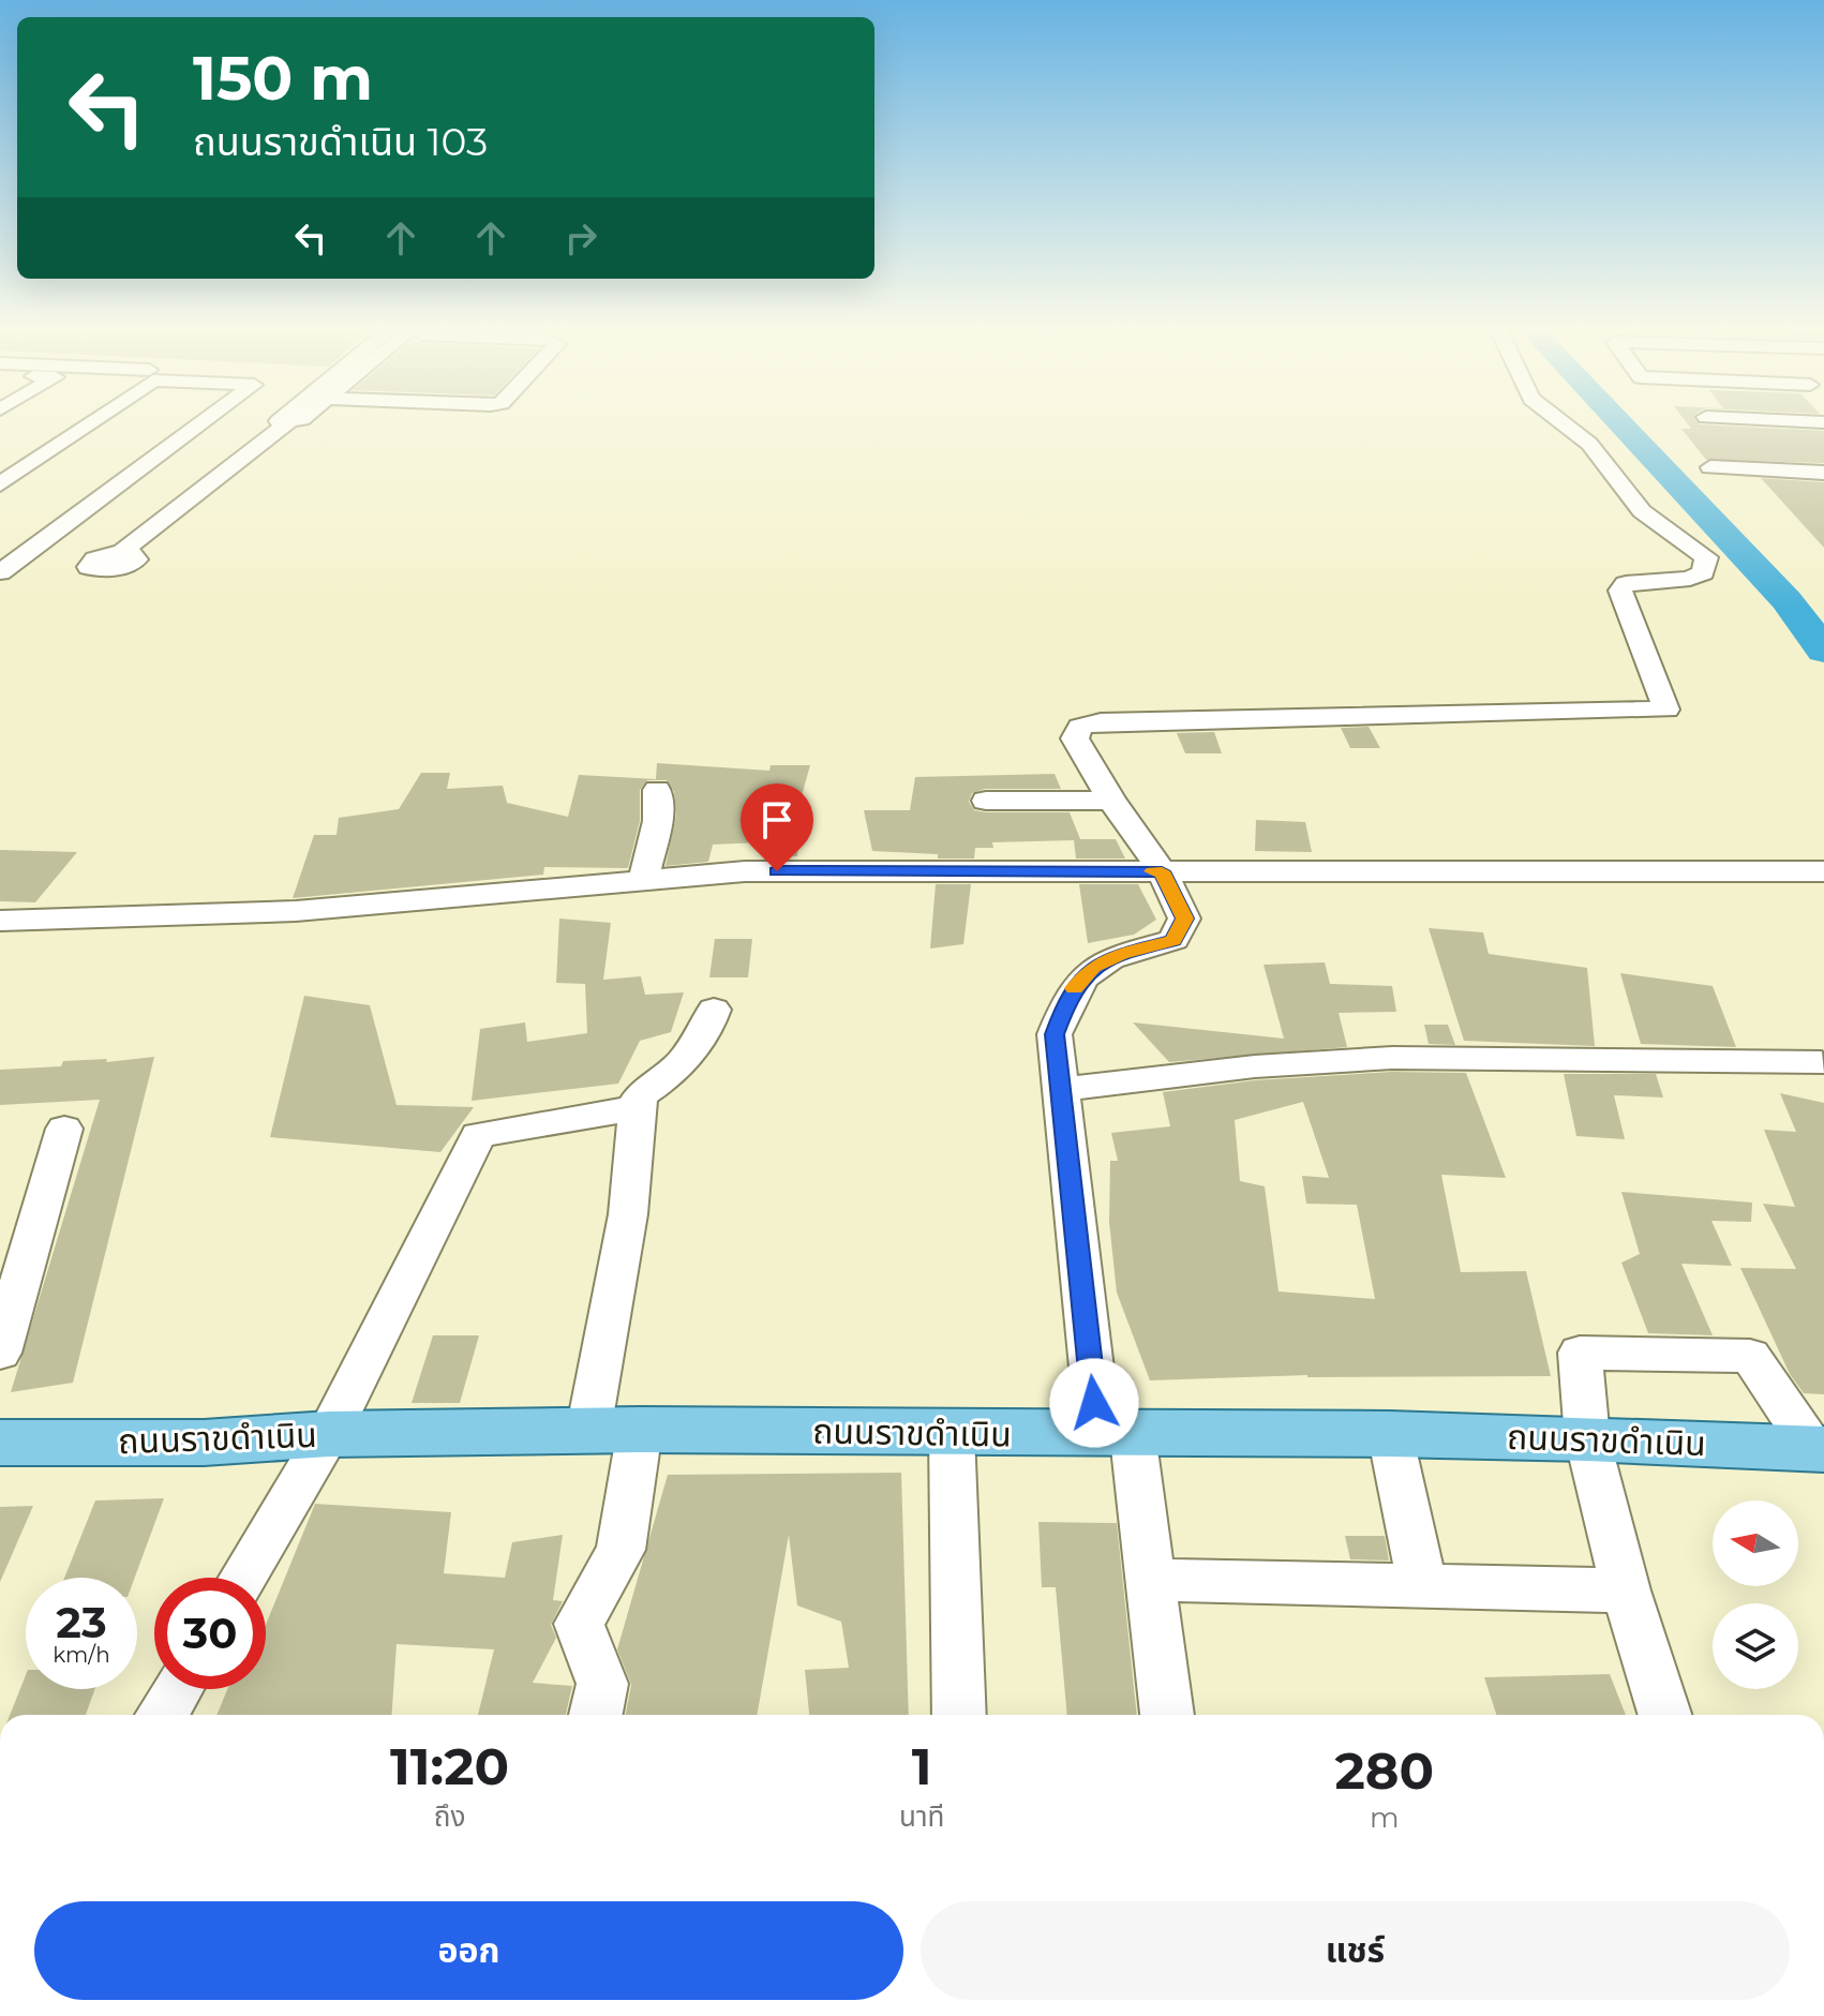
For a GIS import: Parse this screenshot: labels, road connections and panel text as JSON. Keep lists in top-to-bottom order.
{
  "streets": {
    "main road": ["ถนนราขดำเนิน"]
  },
  "north": "left",
  "page": {
    "turn": ["150 m", "ถนนราขดำเนิน 103"],
    "speed": "23 km/h",
    "limit": "30",
    "eta": [
      "11:20",
      "ถึง",
      "1",
      "นาที",
      "280",
      "m"
    ],
    "buttons": ["ออก", "แชร์"]
  }
}
